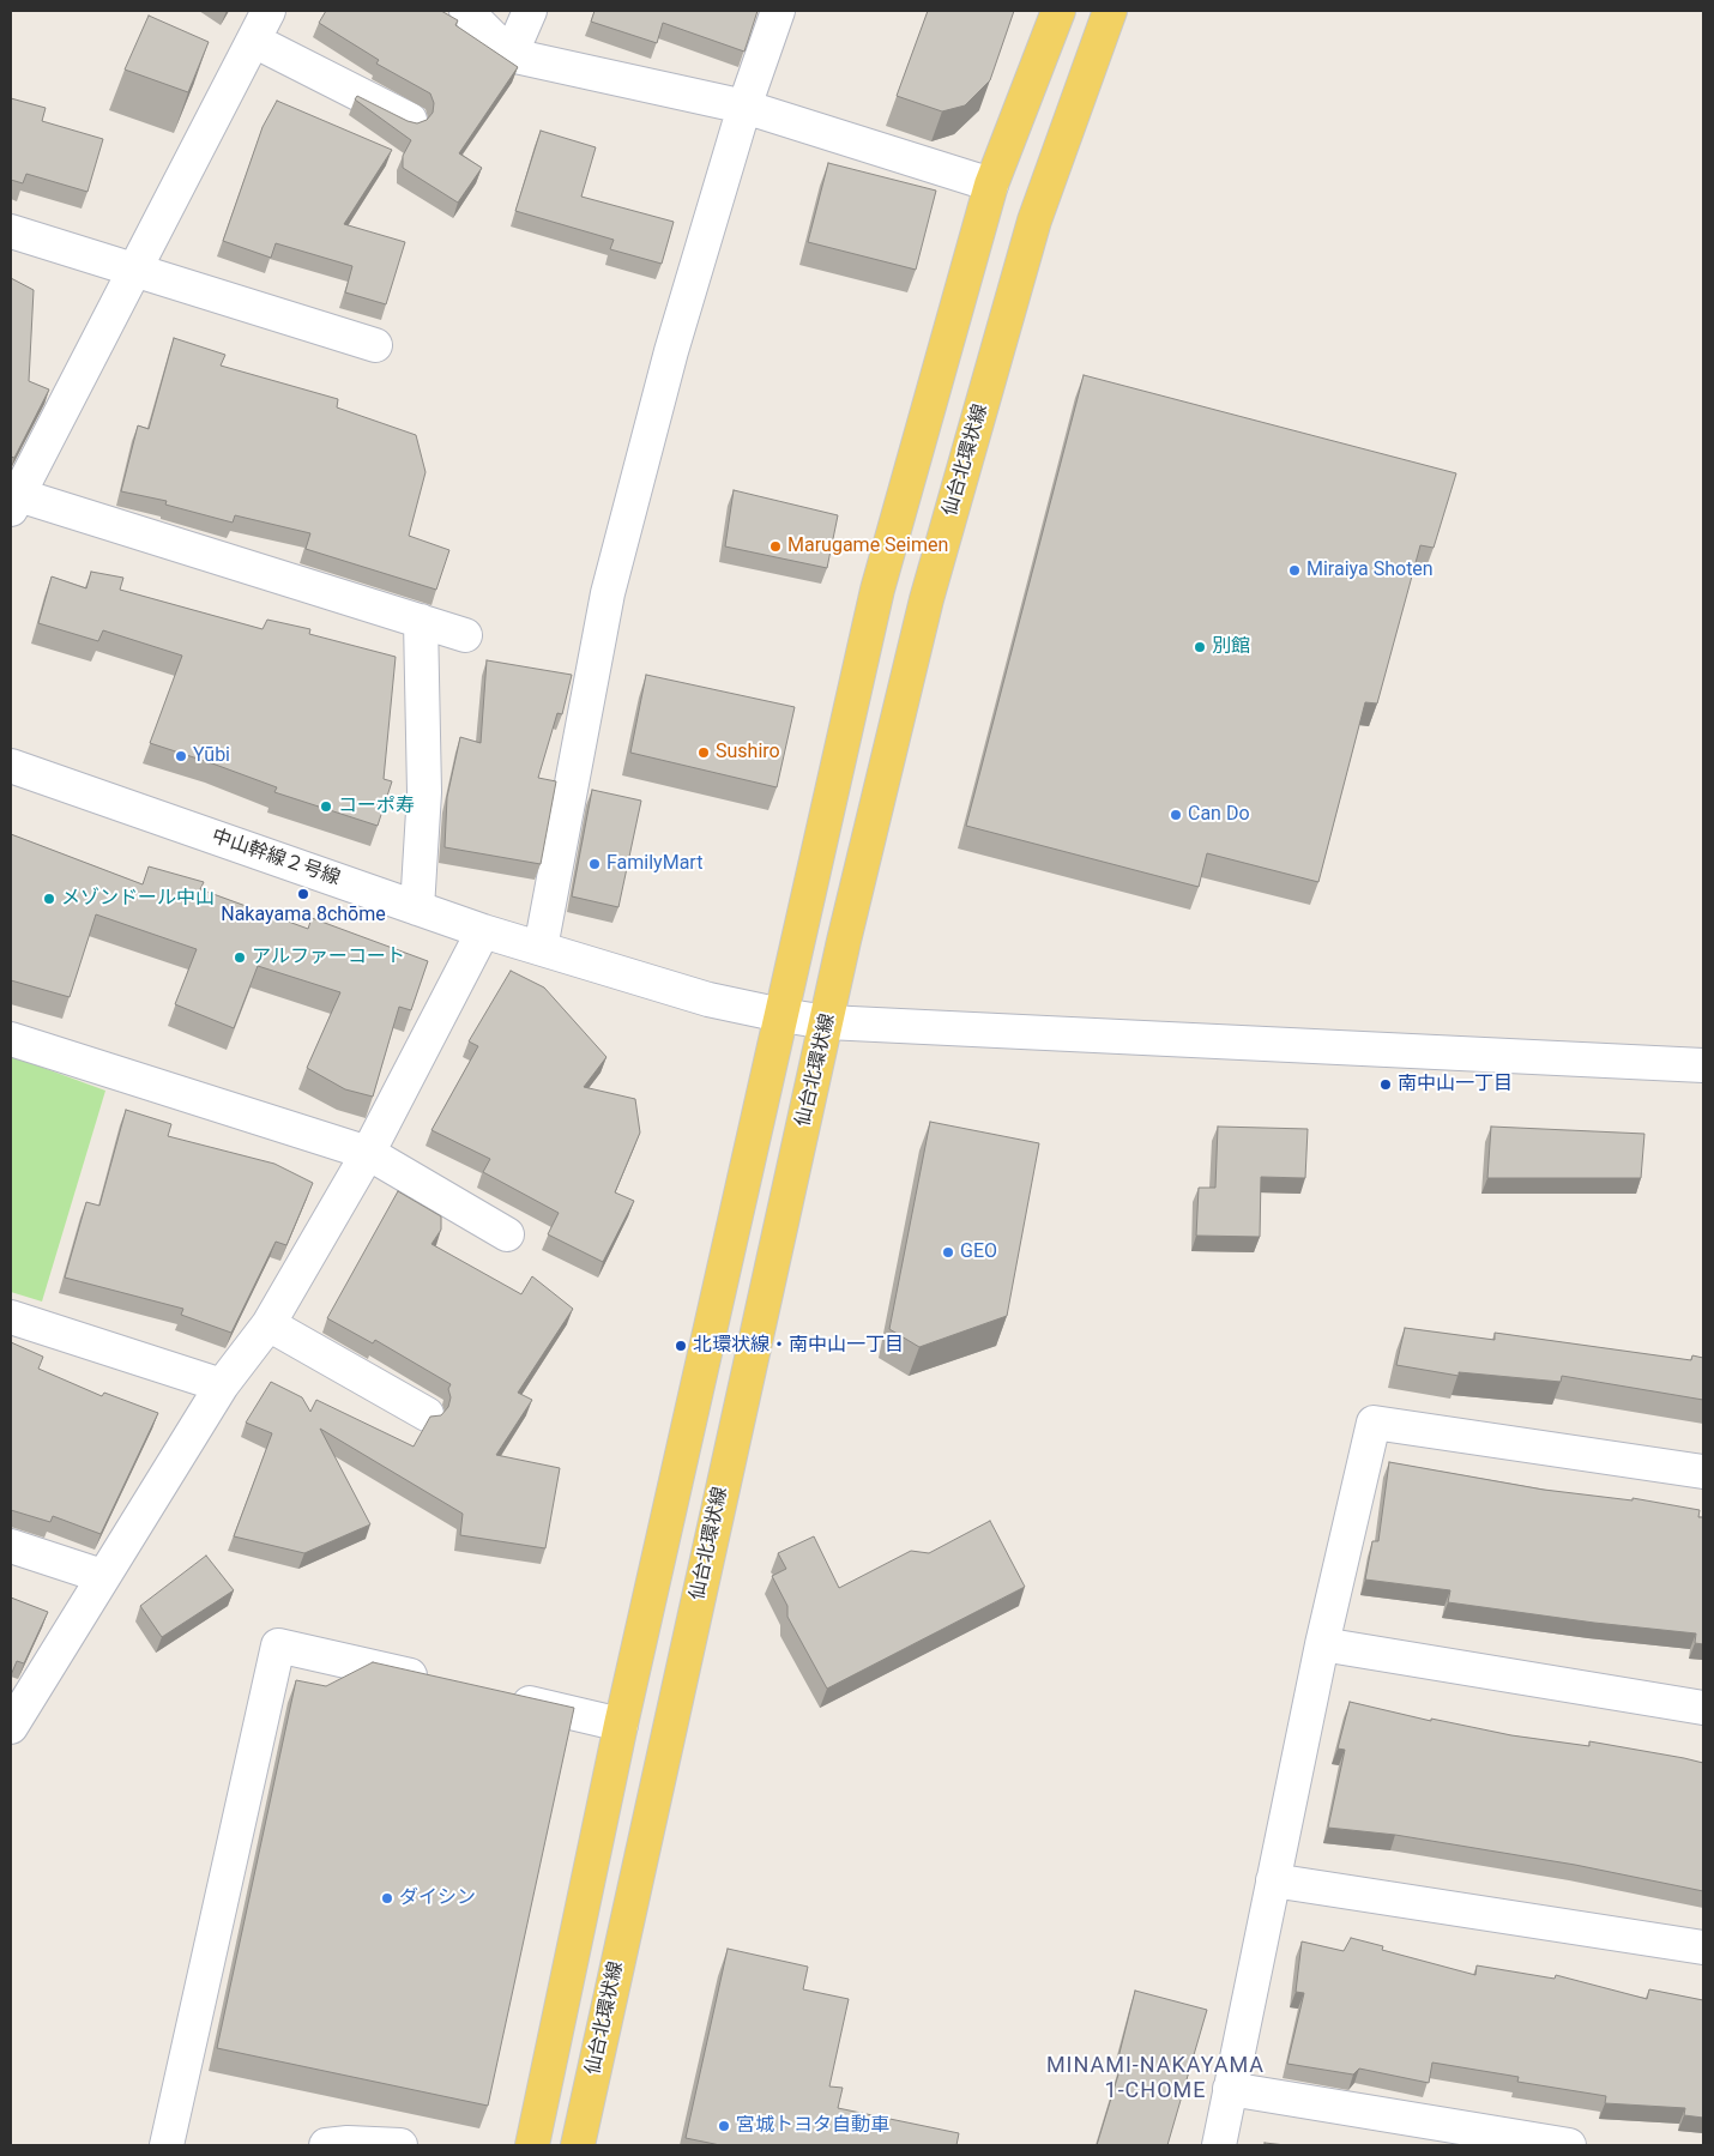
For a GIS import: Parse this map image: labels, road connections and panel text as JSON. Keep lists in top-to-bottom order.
{
  "streets": {
    "main road": ["仙台北環状線"],
    "street": ["中山幹線２号線"]
  },
  "crossings": [
    ["仙台北環状線", "中山幹線２号線"]
  ],
  "districts": ["MINAMI-NAKAYAMA 1-CHOME"],
  "places": [
    "Marugame Seimen",
    "Miraiya Shoten",
    "別館",
    "Sushiro",
    "Yūbi",
    "コーポ寿",
    "Can Do",
    "FamilyMart",
    "Nakayama 8chōme",
    "メゾンドール中山",
    "アルファーコート",
    "南中山一丁目",
    "GEO",
    "北環状線・南中山一丁目",
    "ダイシン",
    "宮城トヨタ自動車"
  ]
}
